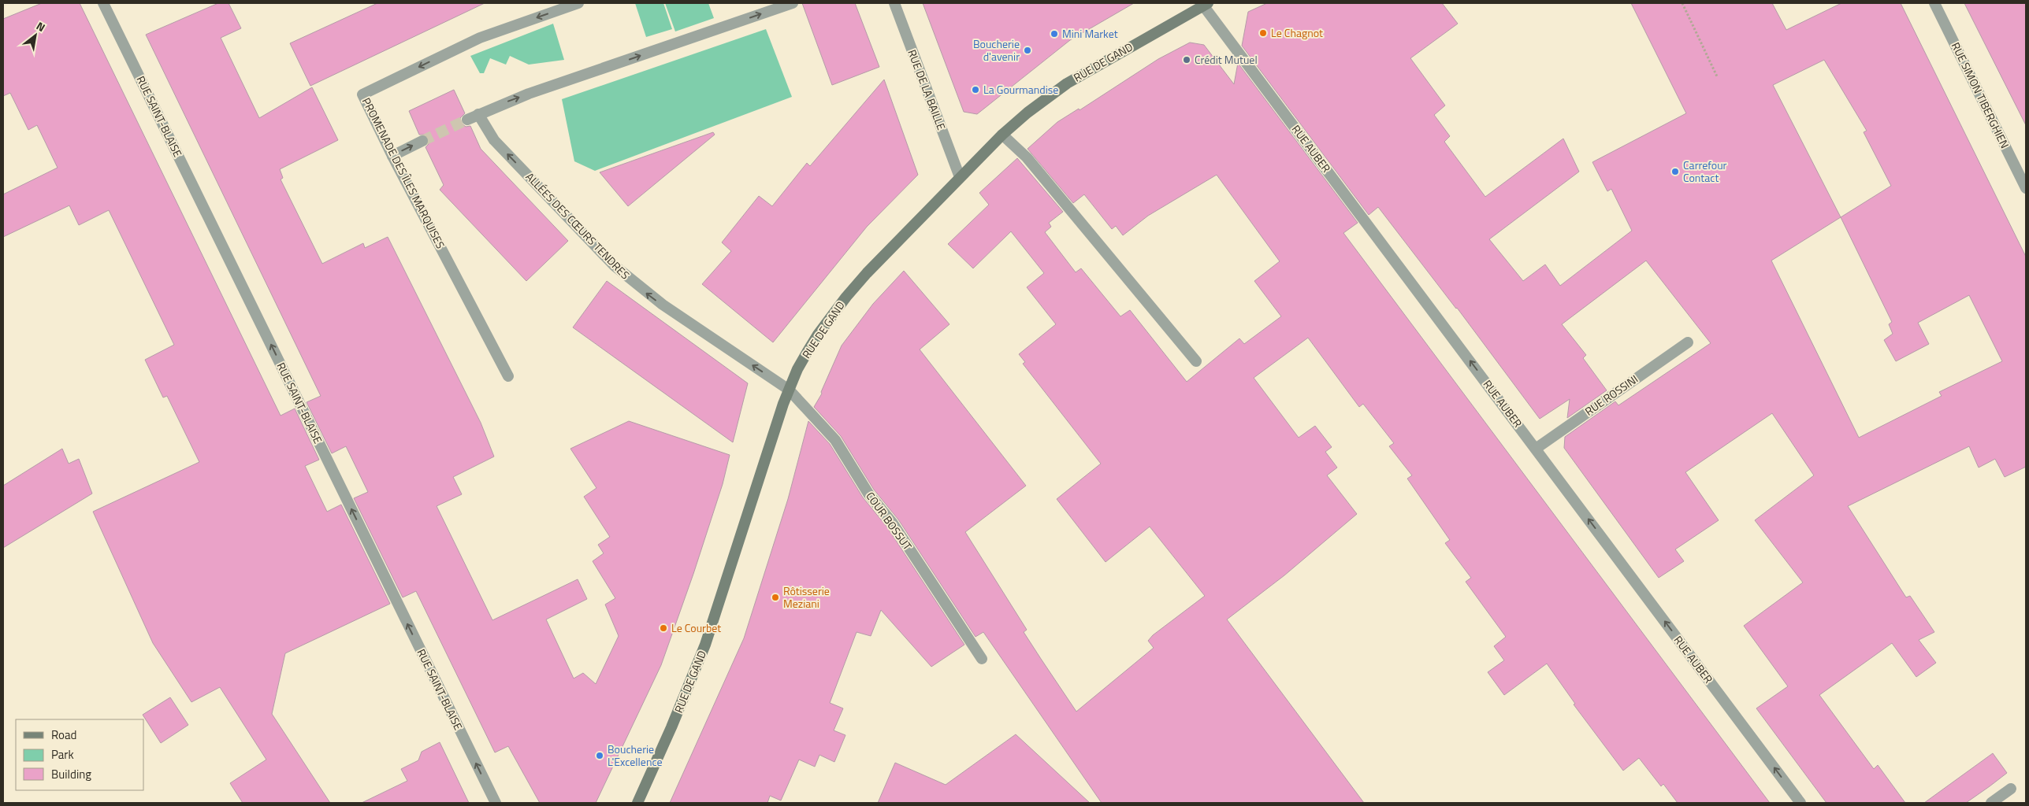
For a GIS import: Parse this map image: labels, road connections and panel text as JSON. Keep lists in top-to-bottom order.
{
  "streets": {
    "main road": ["RUE DE GAND"],
    "street": [
      "RUE DE LA BAILLE",
      "RUE SIMON TIBERGHIEN",
      "RUE SAINT-BLAISE",
      "RUE AUBER",
      "PROMENADE DES ÎLES MARQUISES",
      "ALLÉES DES CŒURS TENDRES",
      "RUE ROSSINI",
      "COUR BOSSUT"
    ]
  },
  "crossings": [
    ["RUE DE GAND", "RUE DE LA BAILLE"],
    ["RUE DE GAND", "RUE AUBER"],
    ["RUE DE GAND", "ALLÉES DES CŒURS TENDRES"],
    ["RUE DE GAND", "COUR BOSSUT"],
    ["RUE AUBER", "RUE ROSSINI"],
    ["ALLÉES DES CŒURS TENDRES", "COUR BOSSUT"]
  ],
  "one_way": ["RUE SAINT-BLAISE", "RUE AUBER", "ALLÉES DES CŒURS TENDRES"],
  "places": [
    "Le Chagnot",
    "Mini Market",
    "Boucherie d'avenir",
    "Crédit Mutuel",
    "La Gourmandise",
    "Carrefour Contact",
    "Rôtisserie Meziani",
    "Le Courbet",
    "Boucherie L'Excellence"
  ],
  "legend": ["Road", "Park", "Building"],
  "north": "top right"
}
